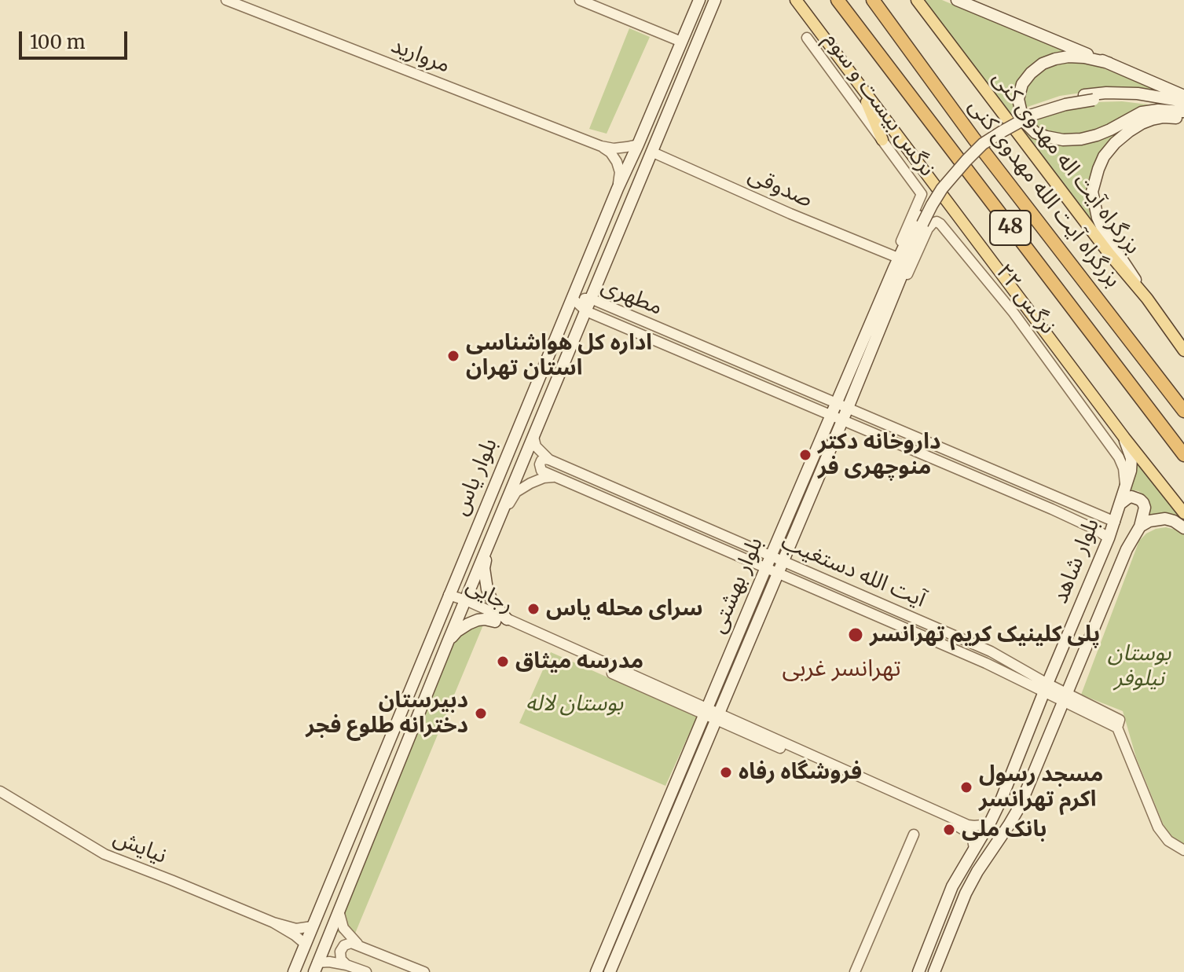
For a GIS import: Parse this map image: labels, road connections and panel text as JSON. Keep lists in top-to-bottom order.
{
  "streets": {
    "highway": ["بزرگراه آیت الله مهدوی کنی", "48"],
    "main road": [
      "بزرگراه آیت اله مهدوی کنی",
      "بلوار یاس",
      "بلوار شاهد",
      "بلوار بهشتی"
    ],
    "street": [
      "مروارید",
      "نرگس بیست و سوم",
      "صدوقی",
      "مطهری",
      "نرگس ۲۲",
      "آیت الله دستغیب",
      "رجایی",
      "نیایش"
    ]
  },
  "crossings": [
    ["نرگس بیست و سوم", "صدوقی"],
    ["صدوقی", "بلوار یاس"],
    ["مطهری", "بلوار یاس"],
    ["مطهری", "بلوار شاهد"],
    ["مطهری", "بلوار بهشتی"],
    ["نرگس ۲۲", "بلوار شاهد"],
    ["نرگس ۲۲", "بلوار بهشتی"],
    ["بلوار یاس", "رجایی"],
    ["بلوار شاهد", "آیت الله دستغیب"],
    ["بلوار شاهد", "رجایی"],
    ["آیت الله دستغیب", "بلوار بهشتی"],
    ["بلوار بهشتی", "رجایی"]
  ],
  "districts": ["تهرانسر غربی"],
  "parks": ["بوستان نیلوفر", "بوستان لاله"],
  "places": [
    "اداره کل هواشناسی استان تهران",
    "داروخانه دکتر منوچهری فر",
    "سرای محله یاس",
    "پلی کلینیک کریم تهرانسر",
    "مدرسه میثاق",
    "دبیرستان دخترانه طلوع فجر",
    "فروشگاه رفاه",
    "مسجد رسول اکرم تهرانسر",
    "بانک ملی"
  ],
  "scale_bar": "100 m"
}
